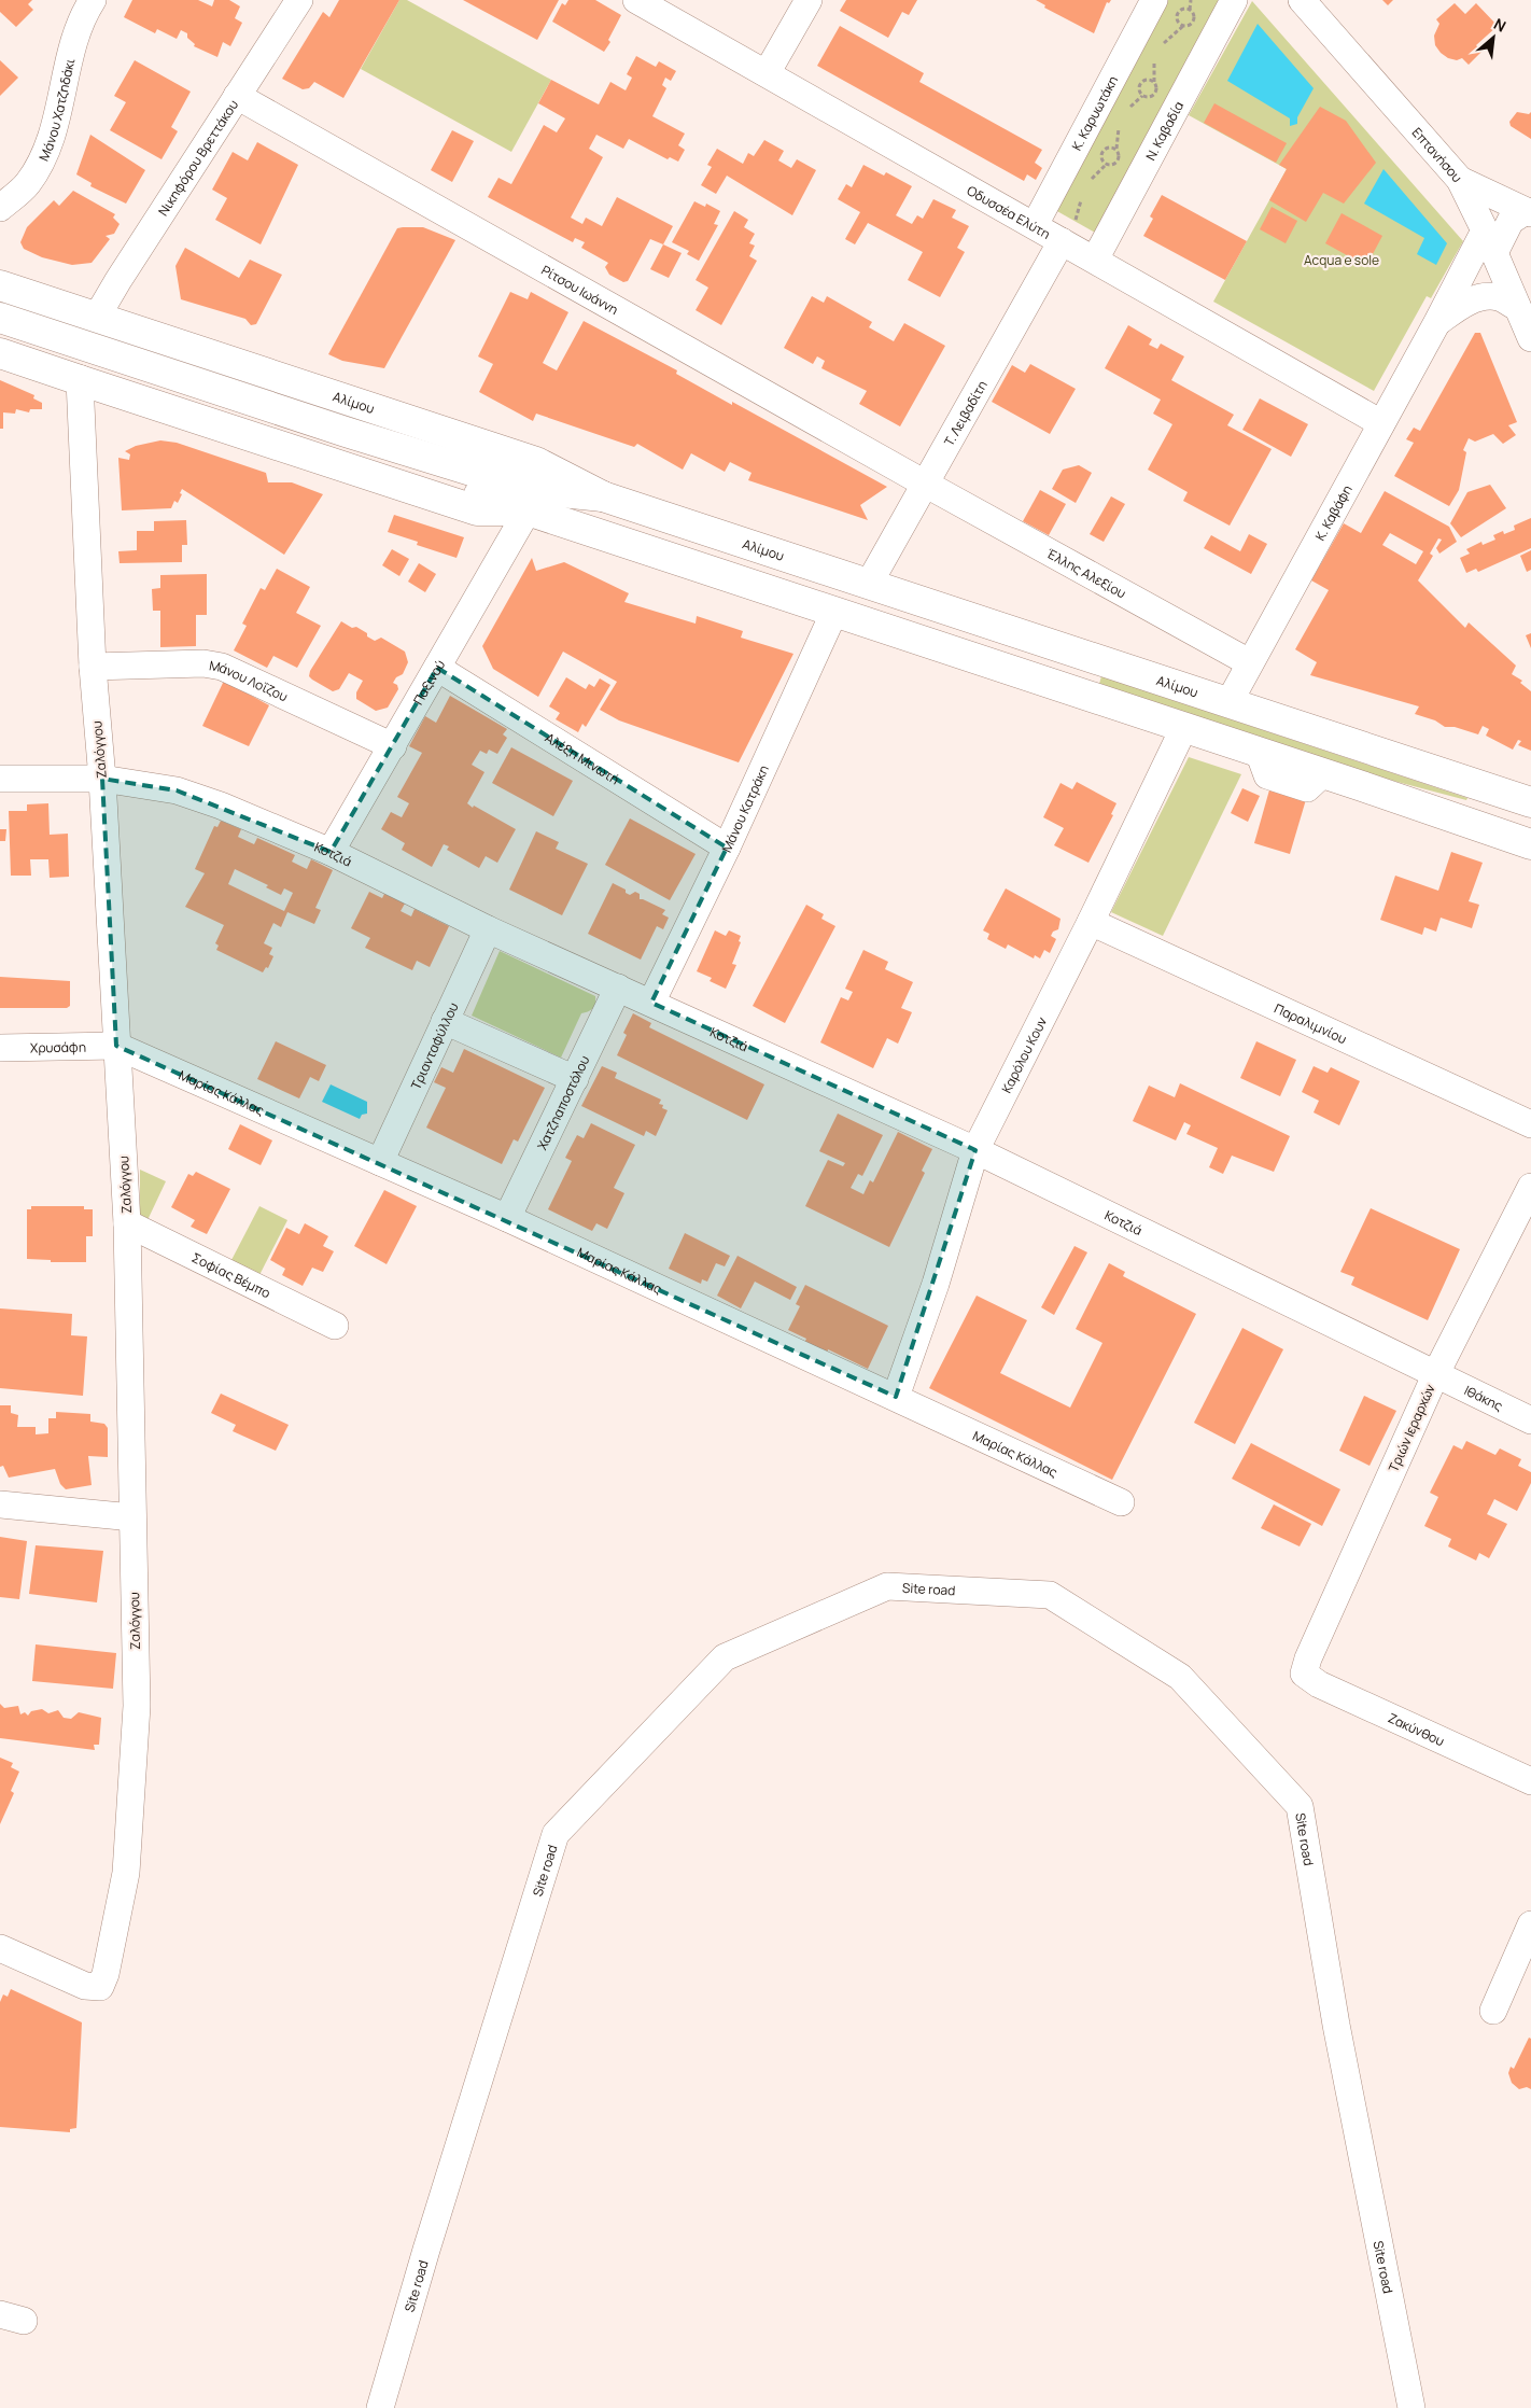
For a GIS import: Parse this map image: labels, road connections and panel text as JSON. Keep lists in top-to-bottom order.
{
  "streets": {
    "main road": ["Αλίμου"],
    "street": [
      "Μάνου Χατζηδάκι",
      "Κ. Καρυωτάκη",
      "Ν. Καβαδία",
      "Επτανήσου",
      "Νικηφόρου Βρεττάκου",
      "Οδυσσέα Ελύτη",
      "Ρίτσου Ιωάννη",
      "Τ. Λειβαδίτη",
      "Κ. Καβάφη",
      "Έλλης Αλεξίου",
      "Μάνου Λοΐζου",
      "Παξινού",
      "Ζαλόγγου",
      "Αλέξη Μινωτή",
      "Μάνου Κατράκη",
      "Κοτζιά",
      "Παραλιμνίου",
      "Χρυσάφη",
      "Τριανταφύλλου",
      "Καρόλου Κουν",
      "Μαρίας Κάλλας",
      "Χατζηαποστόλου",
      "Σοφίας Βέμπο",
      "Ιθάκης",
      "Τριών Ιεραρχών",
      "Site road",
      "Ζακύνθου"
    ]
  },
  "crossings": [
    ["Κ. Καρυωτάκη", "Οδυσσέα Ελύτη"],
    ["Ν. Καβαδία", "Οδυσσέα Ελύτη"],
    ["Επτανήσου", "Κ. Καβάφη"],
    ["Νικηφόρου Βρεττάκου", "Ρίτσου Ιωάννη"],
    ["Νικηφόρου Βρεττάκου", "Αλίμου"],
    ["Οδυσσέα Ελύτη", "Τ. Λειβαδίτη"],
    ["Οδυσσέα Ελύτη", "Κ. Καβάφη"],
    ["Ρίτσου Ιωάννη", "Τ. Λειβαδίτη"],
    ["Ρίτσου Ιωάννη", "Έλλης Αλεξίου"],
    ["Αλίμου", "Τ. Λειβαδίτη"],
    ["Αλίμου", "Κ. Καβάφη"],
    ["Τ. Λειβαδίτη", "Έλλης Αλεξίου"],
    ["Κ. Καβάφη", "Έλλης Αλεξίου"],
    ["Μάνου Λοΐζου", "Παξινού"],
    ["Μάνου Λοΐζου", "Ζαλόγγου"],
    ["Παξινού", "Αλέξη Μινωτή"],
    ["Παξινού", "Κοτζιά"],
    ["Ζαλόγγου", "Κοτζιά"],
    ["Ζαλόγγου", "Χρυσάφη"],
    ["Ζαλόγγου", "Μαρίας Κάλλας"],
    ["Ζαλόγγου", "Σοφίας Βέμπο"],
    ["Αλέξη Μινωτή", "Μάνου Κατράκη"],
    ["Μάνου Κατράκη", "Κοτζιά"],
    ["Κοτζιά", "Τριανταφύλλου"],
    ["Κοτζιά", "Καρόλου Κουν"],
    ["Κοτζιά", "Χατζηαποστόλου"],
    ["Κοτζιά", "Ιθάκης"],
    ["Κοτζιά", "Τριών Ιεραρχών"],
    ["Παραλιμνίου", "Καρόλου Κουν"],
    ["Χρυσάφη", "Μαρίας Κάλλας"],
    ["Τριανταφύλλου", "Μαρίας Κάλλας"],
    ["Καρόλου Κουν", "Μαρίας Κάλλας"],
    ["Μαρίας Κάλλας", "Χατζηαποστόλου"],
    ["Ιθάκης", "Τριών Ιεραρχών"],
    ["Τριών Ιεραρχών", "Ζακύνθου"]
  ],
  "parks": ["Acqua e sole"],
  "north": "top right"
}
